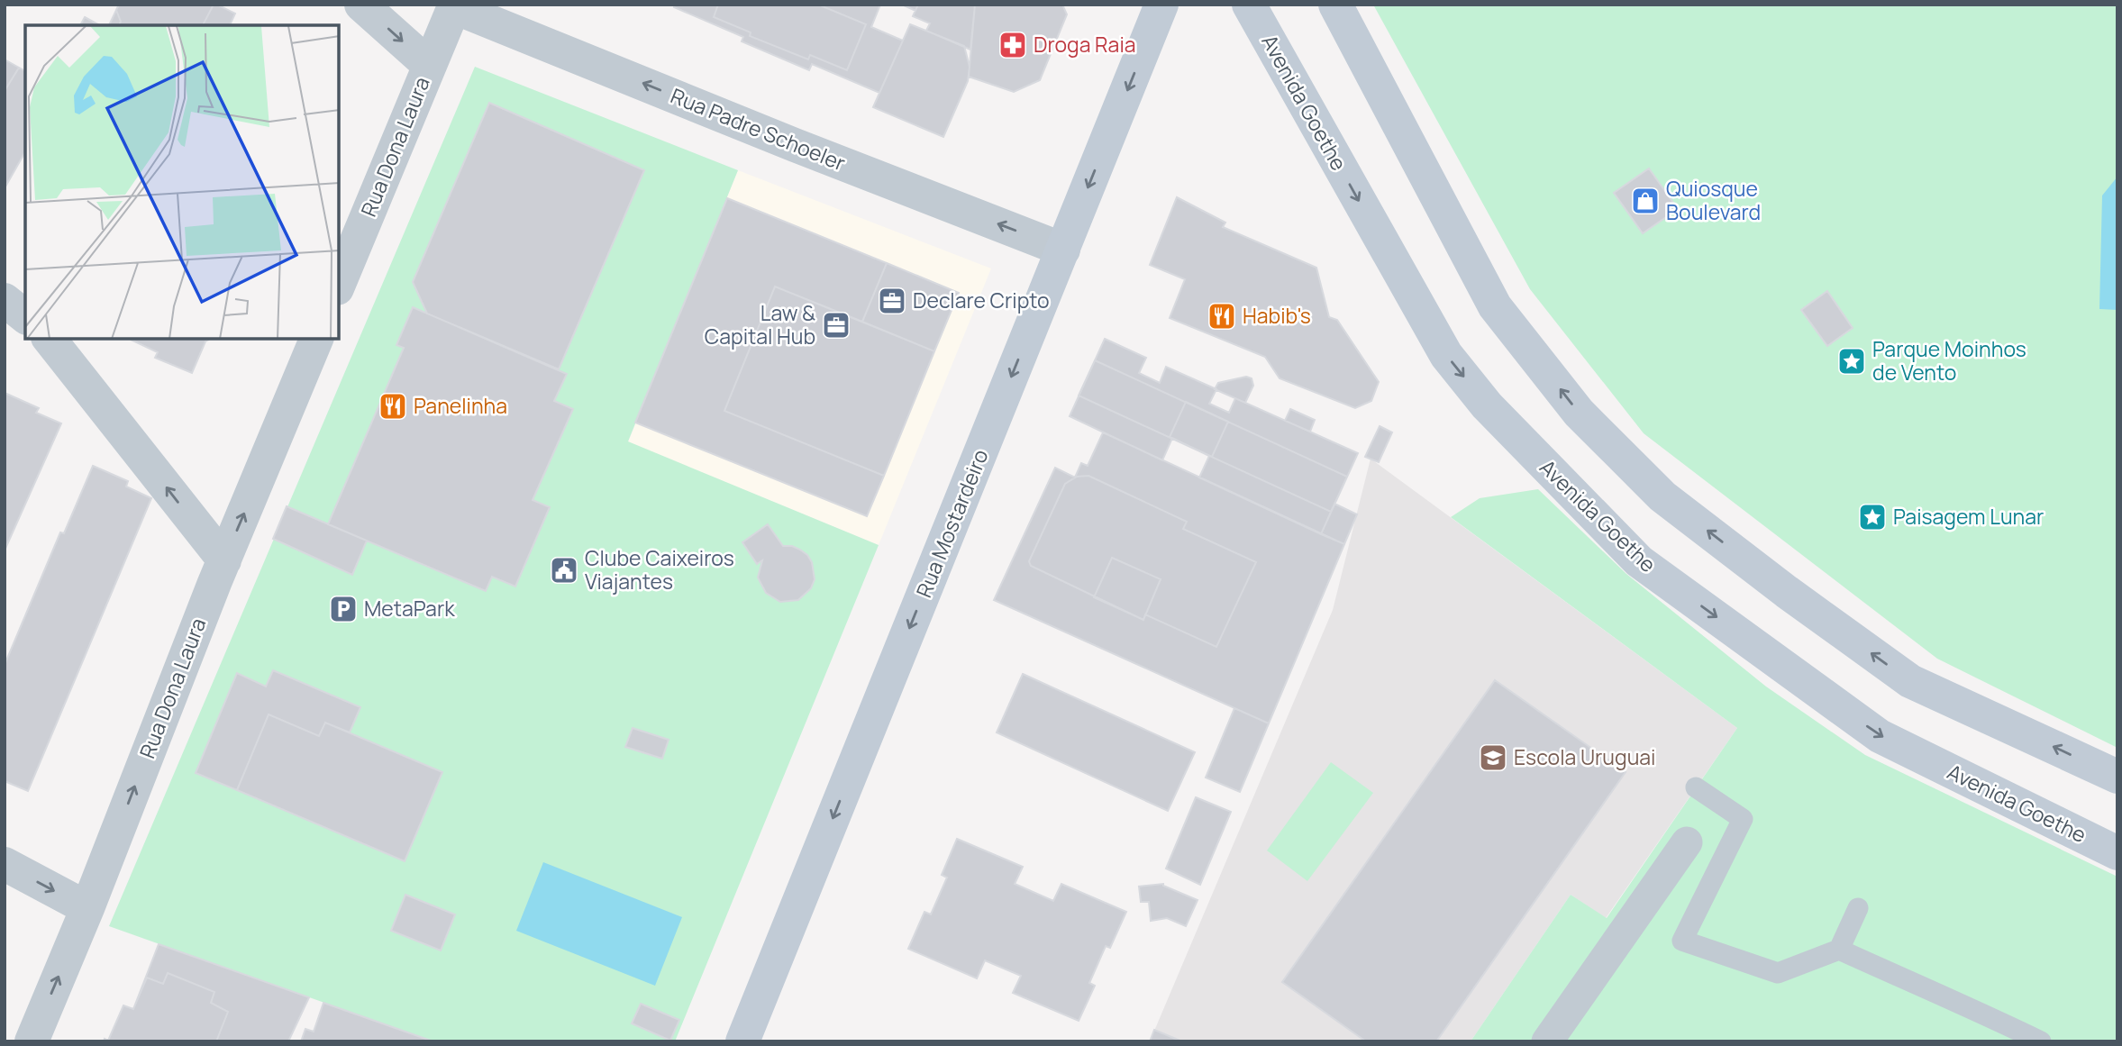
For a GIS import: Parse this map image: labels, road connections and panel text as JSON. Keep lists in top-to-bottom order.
{
  "streets": {
    "main road": ["Avenida Goethe", "Rua Mostardeiro"],
    "street": ["Rua Padre Schoeler", "Rua Dona Laura"]
  },
  "crossings": [
    ["Rua Padre Schoeler", "Rua Dona Laura"],
    ["Rua Padre Schoeler", "Rua Mostardeiro"]
  ],
  "one_way": ["Rua Padre Schoeler", "Rua Dona Laura", "Rua Mostardeiro"],
  "places": {
    "pharmacy": ["Droga Raia"],
    "shop": ["Quiosque Boulevard"],
    "office": ["Declare Cripto", "Law & Capital Hub"],
    "restaurant": ["Habib's", "Panelinha"],
    "place": ["Parque Moinhos de Vento", "Paisagem Lunar"],
    "public building": ["Clube Caixeiros Viajantes"],
    "parking": ["MetaPark"],
    "school or university": ["Escola Uruguai"]
  }
}
